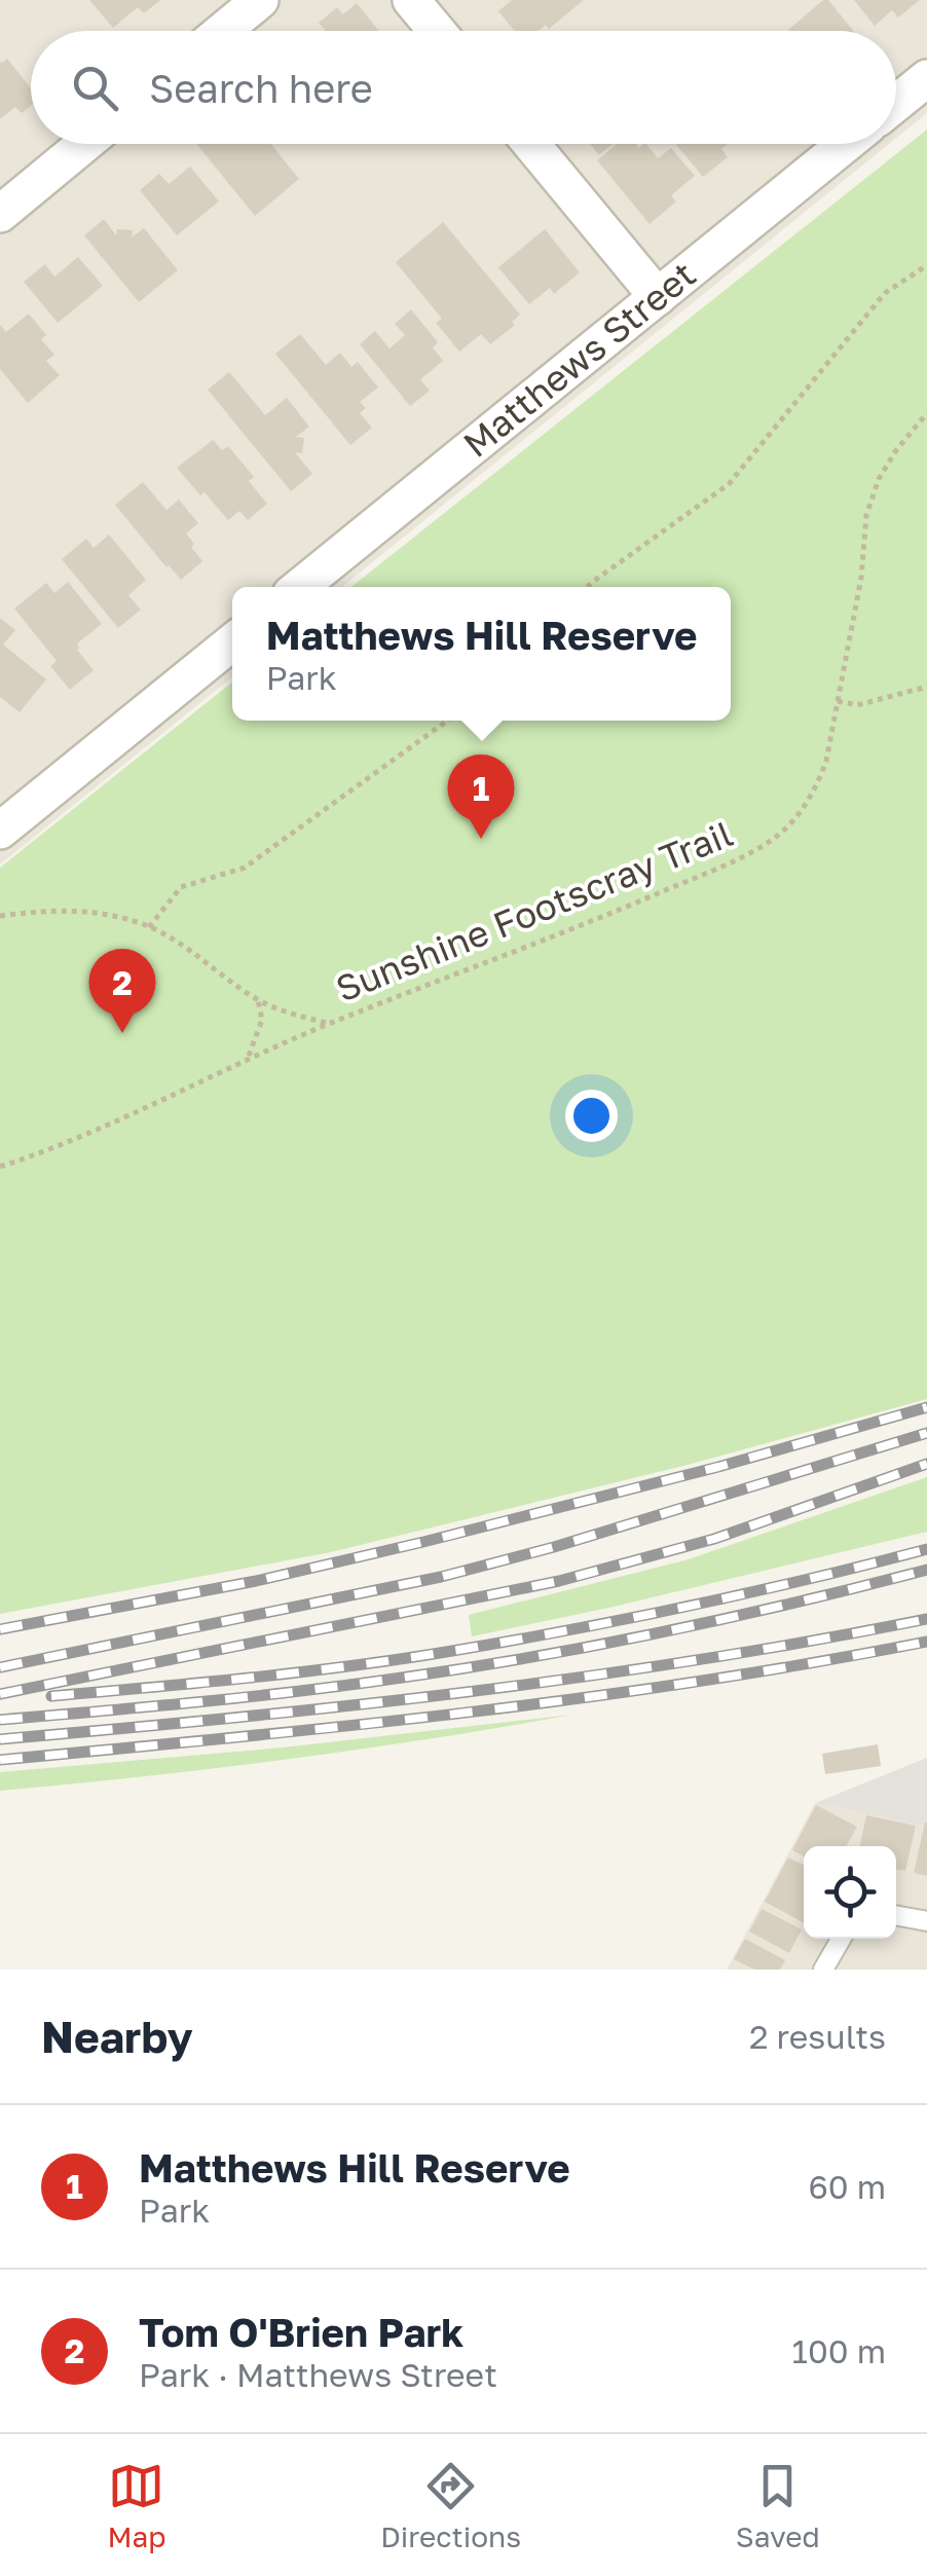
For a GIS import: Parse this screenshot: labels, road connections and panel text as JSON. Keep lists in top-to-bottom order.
{
  "streets": {
    "street": ["Matthews Street"],
    "path": ["Sunshine Footscray Trail"]
  },
  "page": {
    "search": "Search here",
    "popup": ["Matthews Hill Reserve", "Park"],
    "pins": ["1", "2"],
    "heading": ["Nearby", "2 results"],
    "list": [
      {
        "mark": "1",
        "name": "Matthews Hill Reserve",
        "note": "Park",
        "value": "60 m"
      },
      {
        "mark": "2",
        "name": "Tom O'Brien Park",
        "note": "Park · Matthews Street",
        "value": "100 m"
      }
    ],
    "nav": ["Map", "Directions", "Saved"]
  }
}
